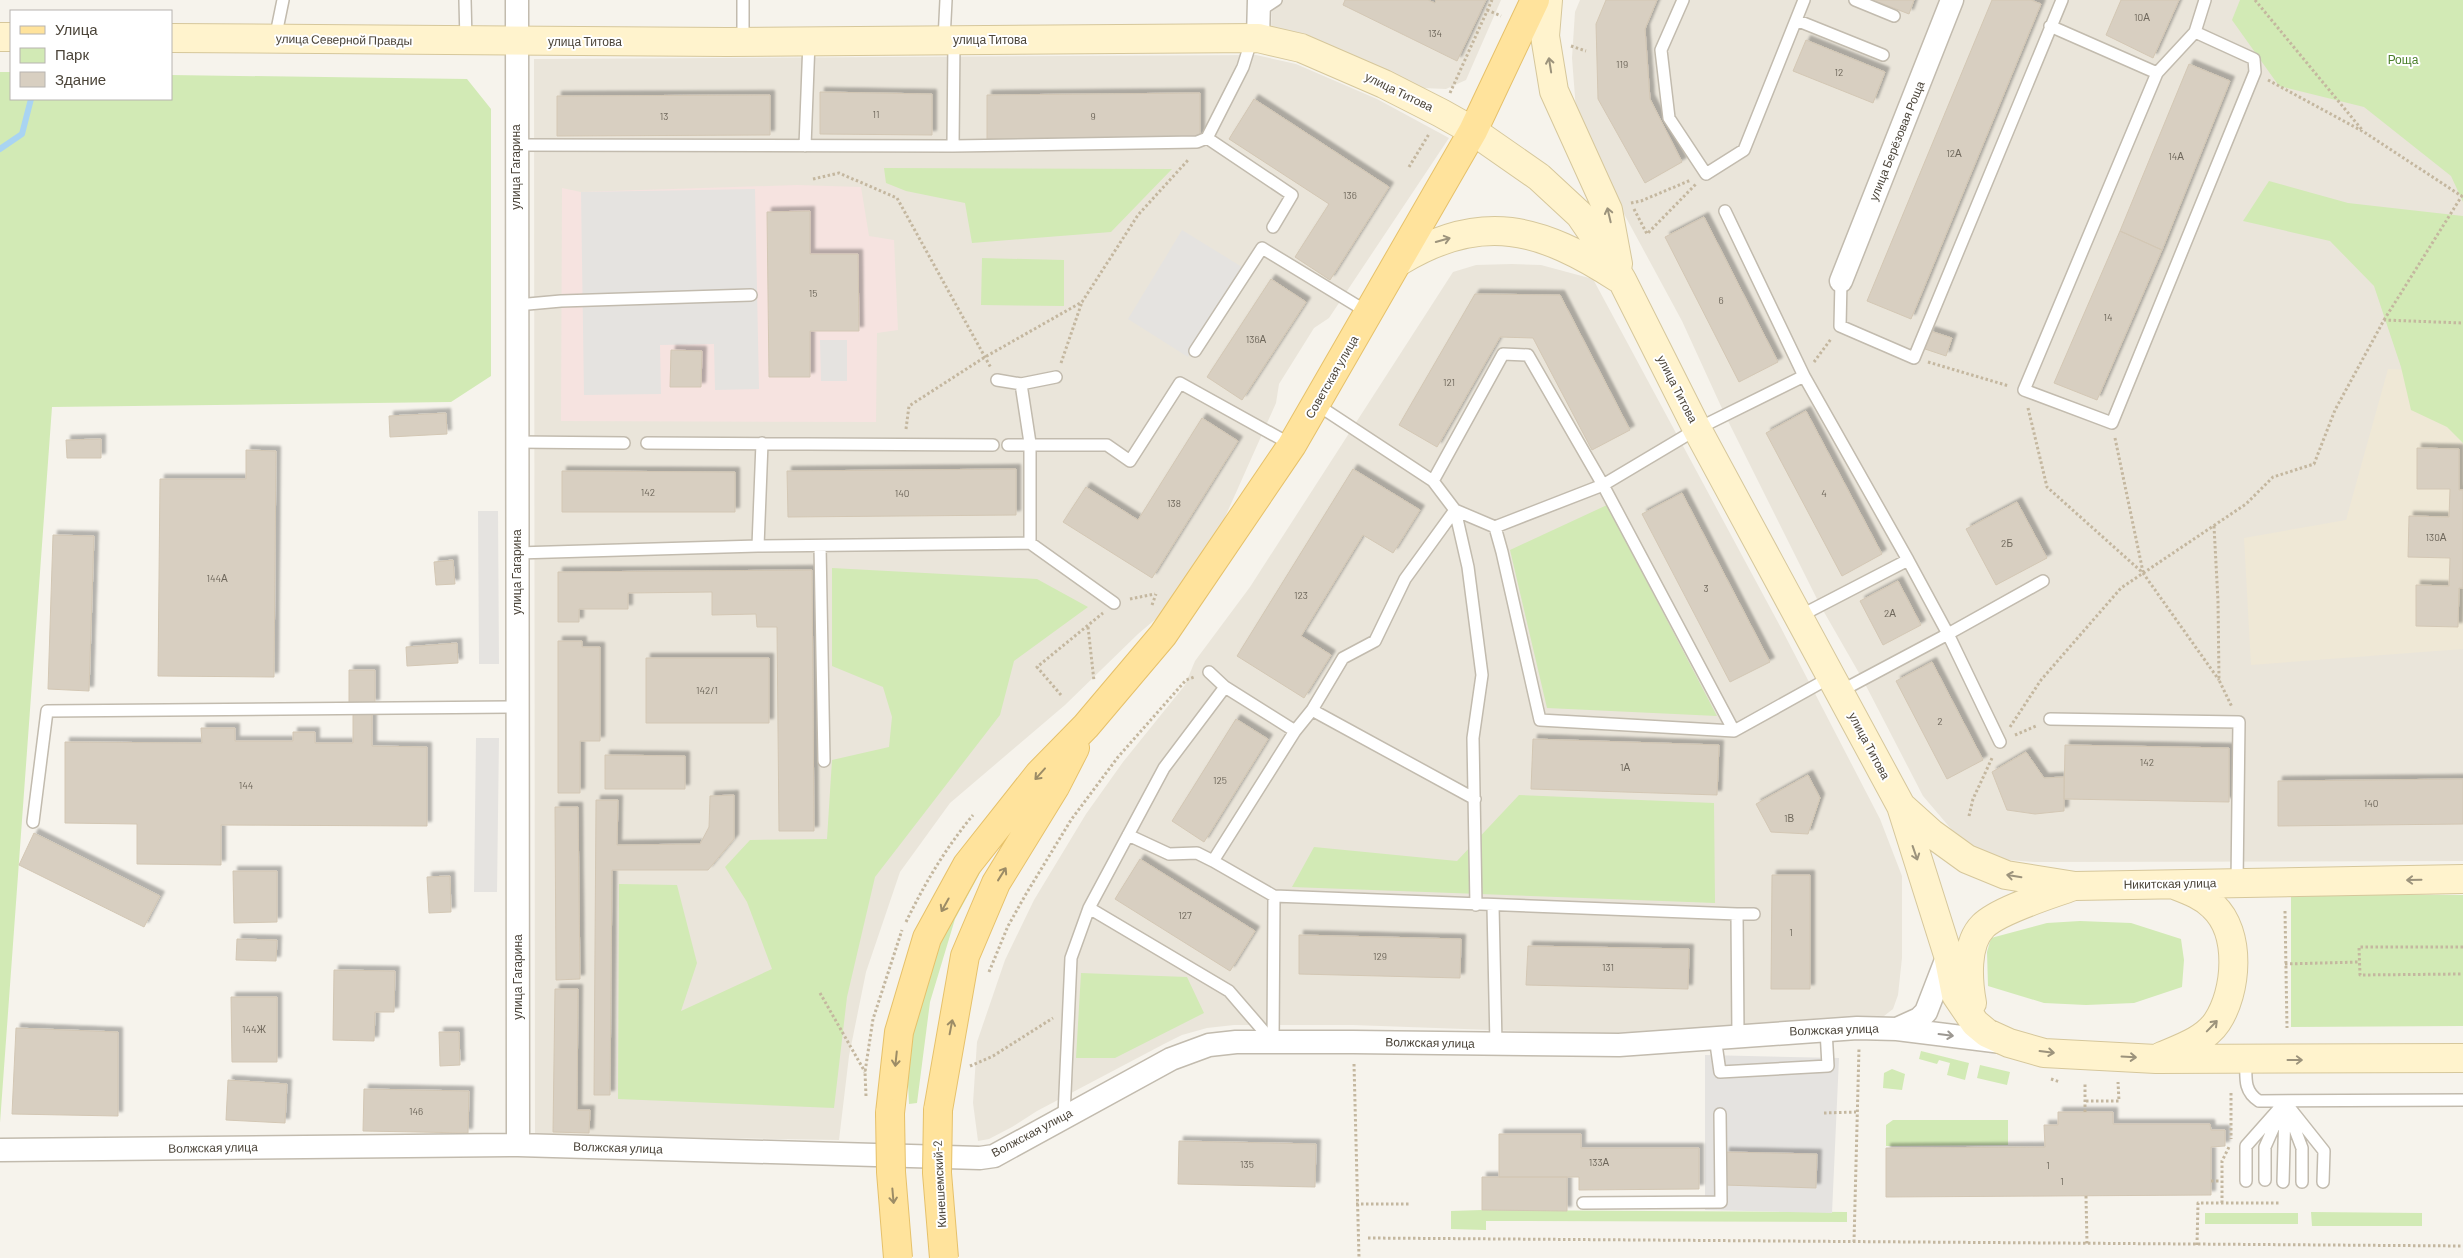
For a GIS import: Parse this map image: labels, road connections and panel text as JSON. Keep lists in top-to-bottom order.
{
  "streets": {
    "main road": [
      "улица Северной Правды",
      "улица Титова",
      "Советская улица",
      "Никитская улица",
      "Кинешемский-2"
    ],
    "street": ["улица Берёзовая Роща", "улица Гагарина", "Волжская улица"]
  },
  "crossings": [
    ["улица Северной Правды", "улица Титова"],
    ["улица Северной Правды", "улица Гагарина"],
    ["улица Титова", "улица Гагарина"],
    ["улица Титова", "Советская улица"],
    ["улица Титова", "Никитская улица"],
    ["улица Гагарина", "Волжская улица"],
    ["Советская улица", "Кинешемский-2"]
  ],
  "parks": ["Роща"],
  "house_numbers": [
    "10А",
    "134",
    "119",
    "12",
    "11",
    "13",
    "9",
    "12А",
    "14А",
    "136",
    "15",
    "6",
    "14",
    "136А",
    "121",
    "142",
    "140",
    "4",
    "138",
    "130А",
    "2Б",
    "144А",
    "3",
    "123",
    "2А",
    "142/1",
    "2",
    "142",
    "1А",
    "125",
    "144",
    "140",
    "1В",
    "127",
    "1",
    "129",
    "131",
    "144Ж",
    "146",
    "133А",
    "135",
    "1",
    "1"
  ],
  "legend": ["Улица", "Парк", "Здание"]
}
